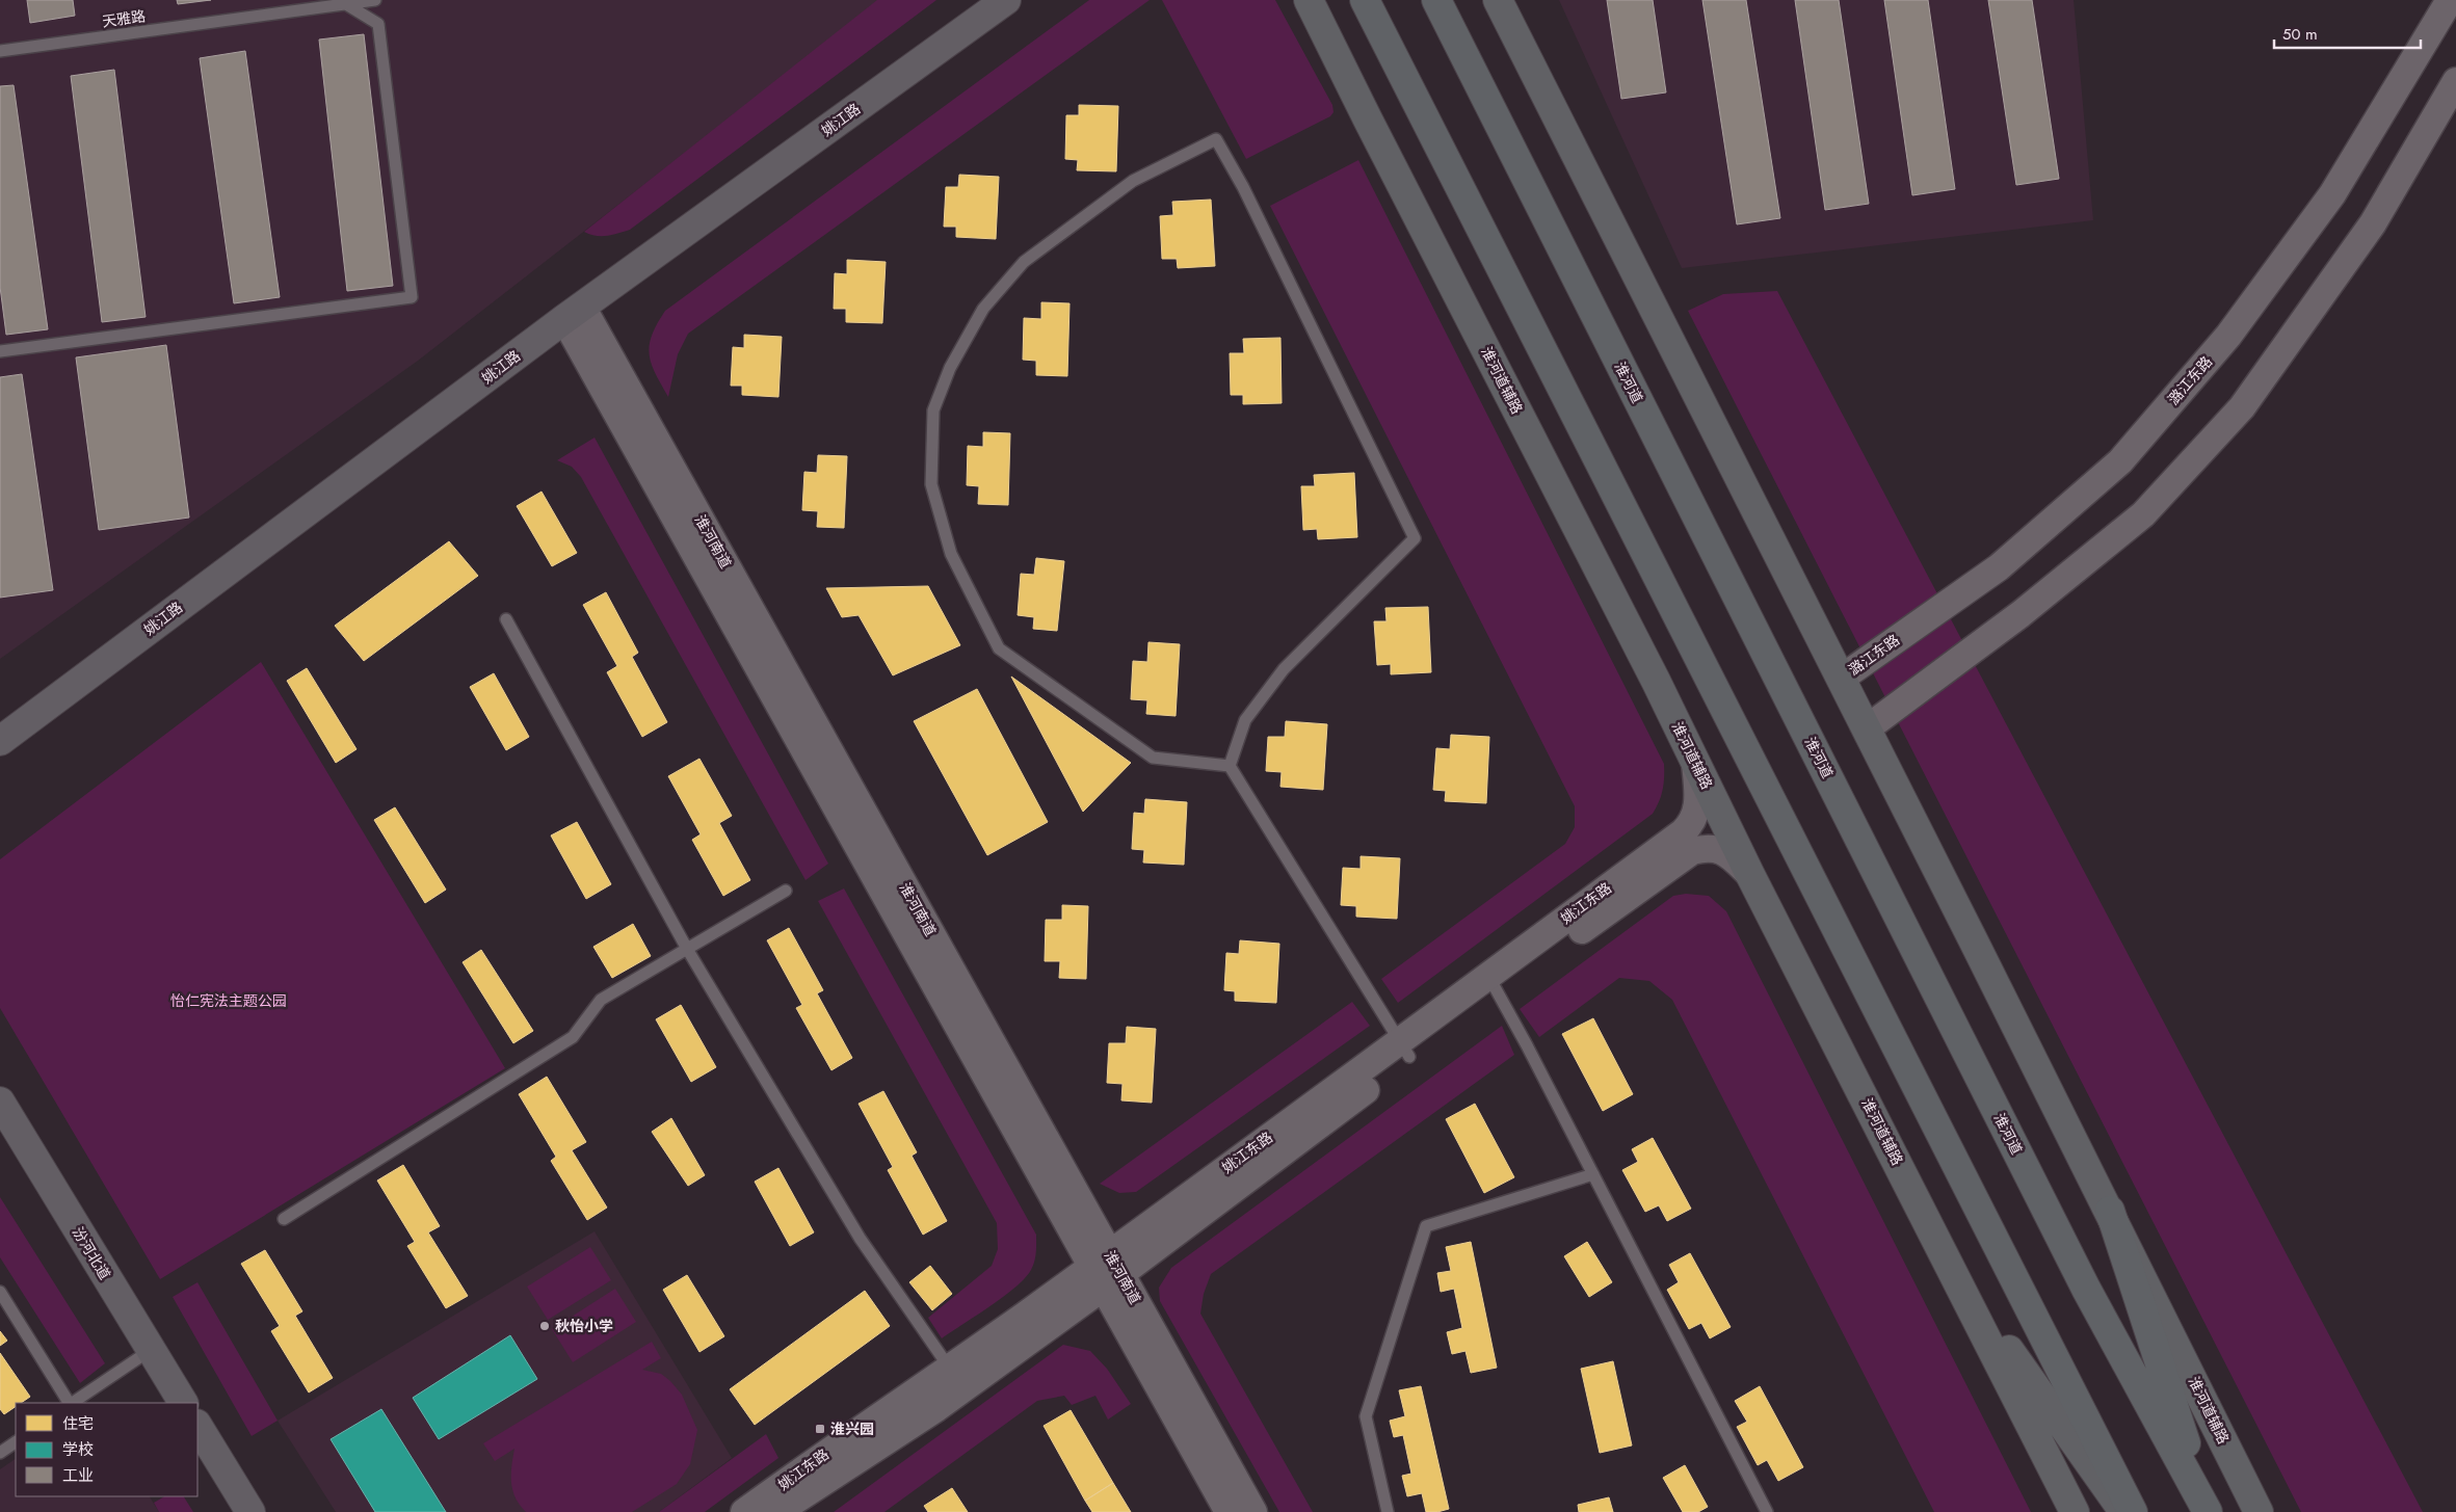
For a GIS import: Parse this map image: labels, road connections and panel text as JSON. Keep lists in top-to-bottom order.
{
  "streets": {
    "highway": ["淮河道"],
    "main road": ["姚江路", "淮河道辅路", "汾河北道"],
    "street": ["潞江东路", "淮河南道", "姚江东路"],
    "lane": ["天雅路"]
  },
  "crossings": [
    ["姚江路", "淮河南道"],
    ["淮河道辅路", "潞江东路"],
    ["淮河道辅路", "姚江东路"],
    ["淮河南道", "姚江东路"]
  ],
  "parks": ["怡仁宪法主题公园"],
  "places": {
    "other": ["秋怡小学"],
    "transit": ["淮兴园"]
  },
  "legend": ["住宅", "学校", "工业"],
  "scale_bar": "50 m"
}
